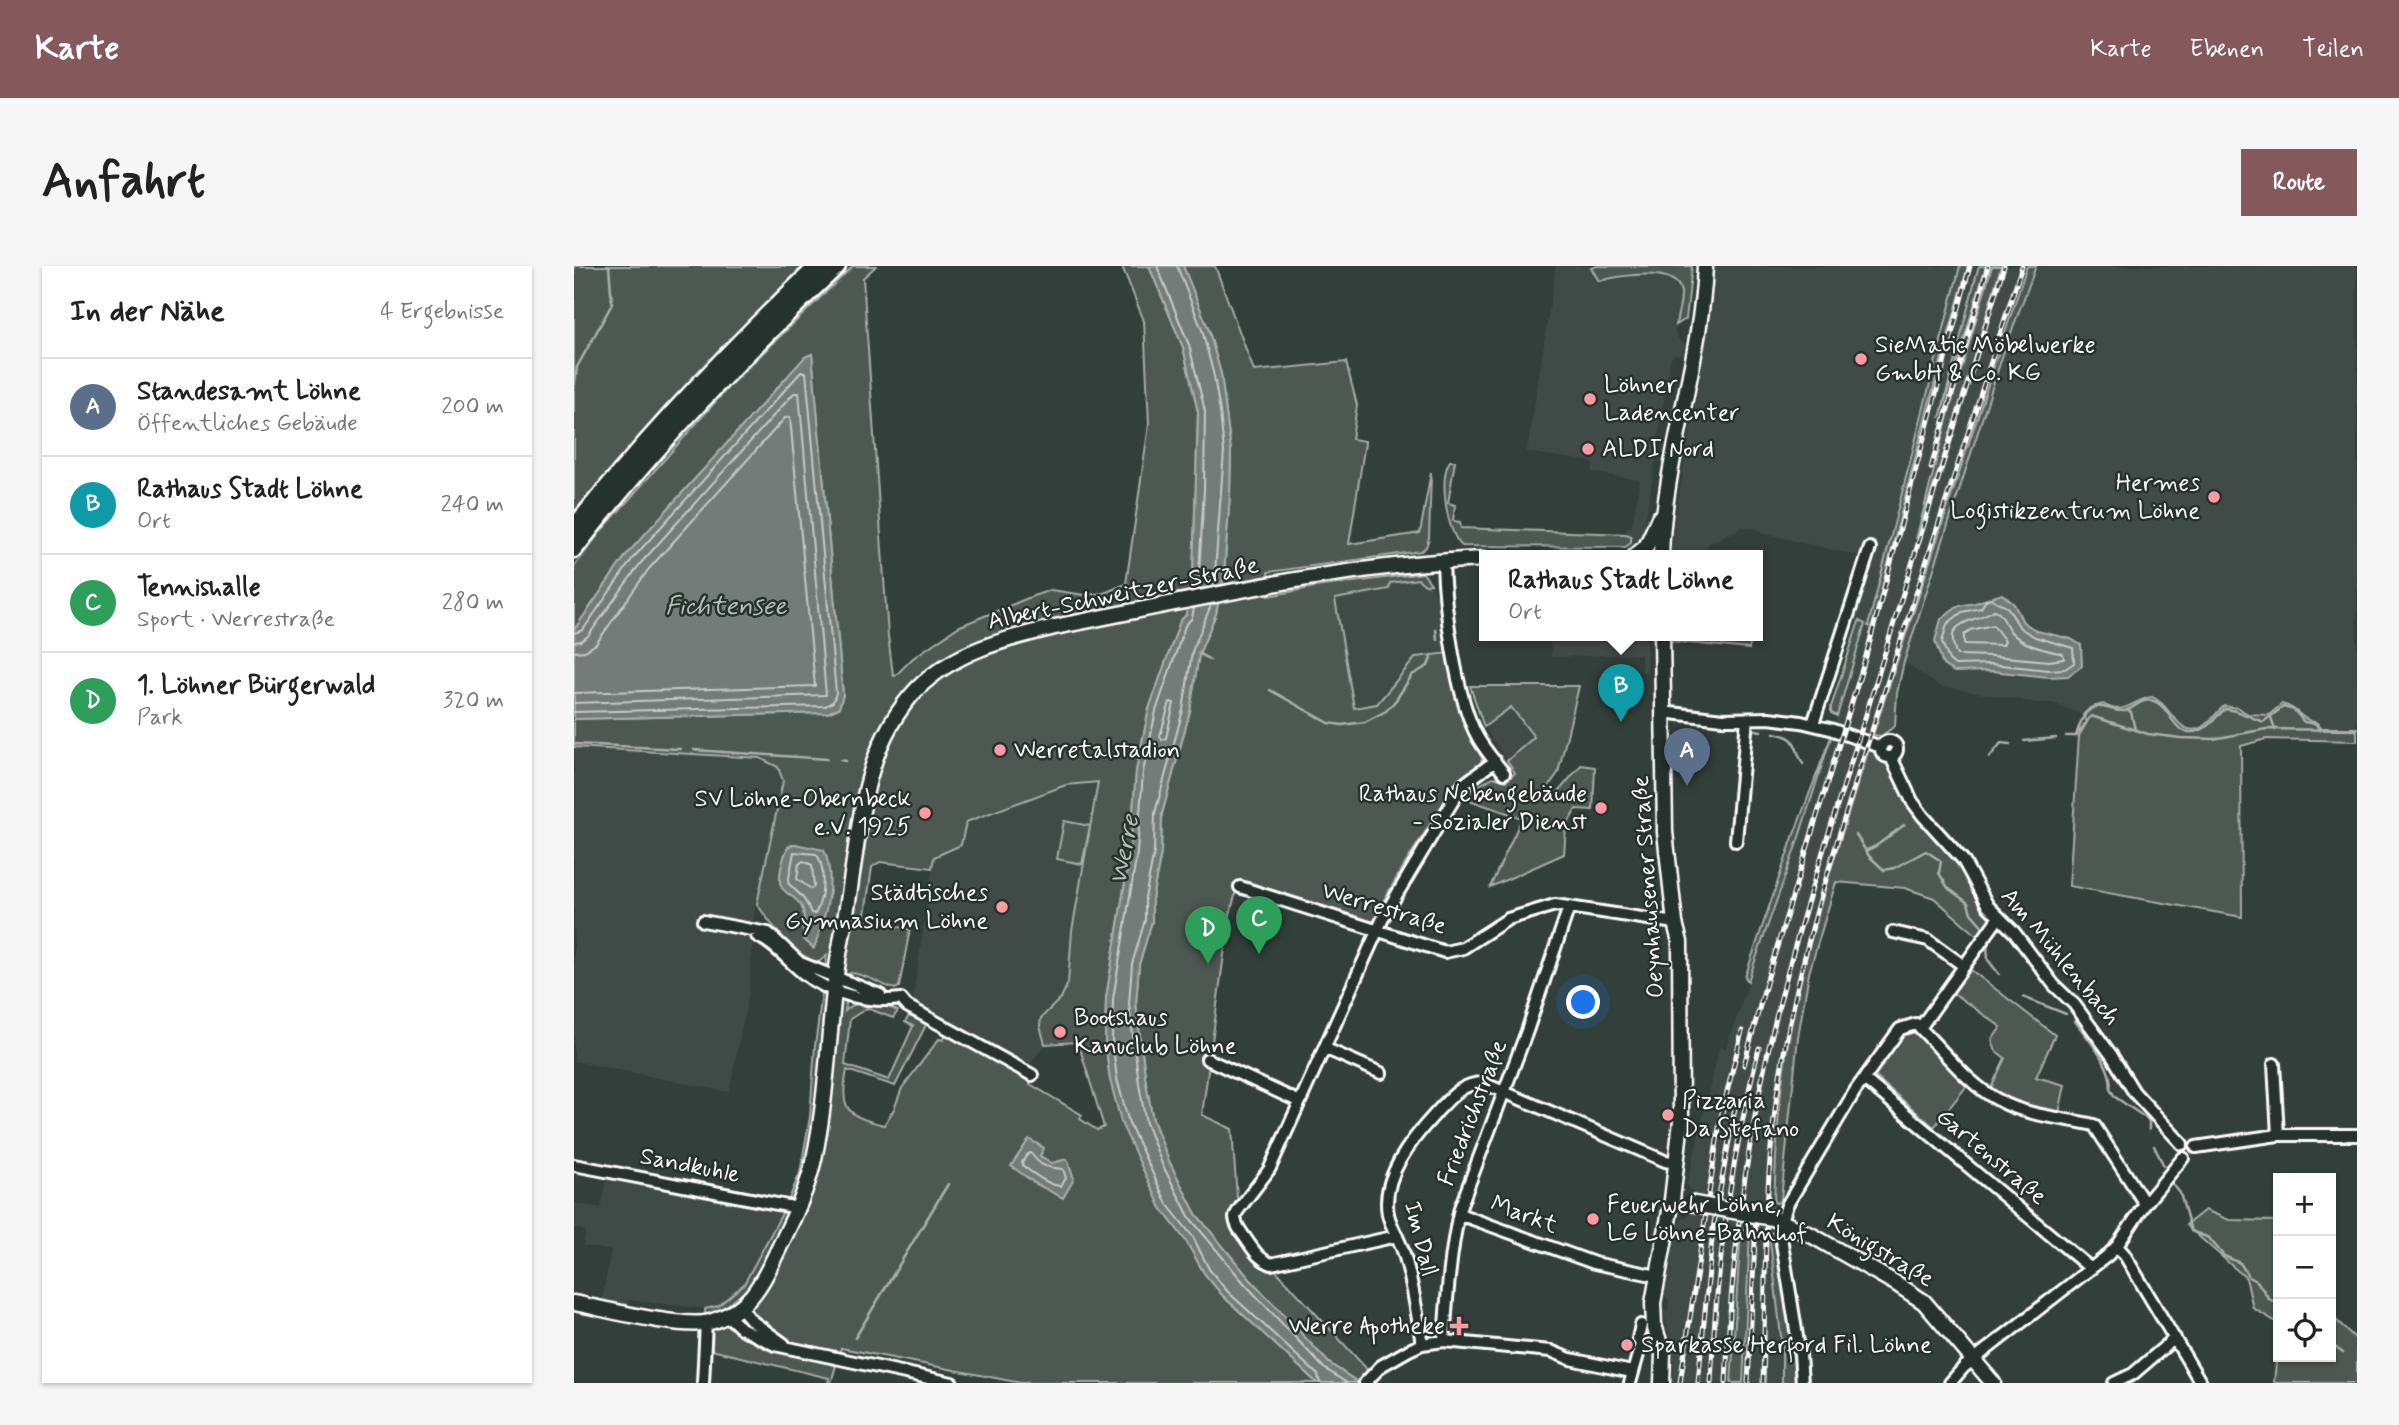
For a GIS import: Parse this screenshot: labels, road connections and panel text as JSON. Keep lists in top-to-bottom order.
{
  "streets": {
    "main road": ["Albert-Schweitzer-Straße", "Oeynhausener Straße", "Königstraße"],
    "street": [
      "Werrestraße",
      "Am Mühlenbach",
      "Friedrichstraße",
      "Gartenstraße",
      "Sandkuhle",
      "Markt",
      "Im Dall"
    ]
  },
  "crossings": [
    ["Albert-Schweitzer-Straße", "Sandkuhle"],
    ["Oeynhausener Straße", "Werrestraße"],
    ["Oeynhausener Straße", "Markt"],
    ["Oeynhausener Straße", "Im Dall"],
    ["Oeynhausener Straße", "Königstraße"],
    ["Werrestraße", "Friedrichstraße"],
    ["Friedrichstraße", "Markt"],
    ["Friedrichstraße", "Im Dall"]
  ],
  "water": ["Fichtensee", "Werre"],
  "places": {
    "other": [
      "SieMatic Möbelwerke GmbH & Co. KG",
      "Löhner Ladencenter",
      "ALDI Nord",
      "Hermes Logistikzentrum Löhne",
      "Werretalstadion",
      "Rathaus Nebengebäude - Sozialer Dienst",
      "SV Löhne-Obernbeck e.V. 1925",
      "Städtisches Gymnasium Löhne",
      "Bootshaus Kanuclub Löhne",
      "Pizzaria Da Stefano",
      "Feuerwehr Löhne, LG Löhne-Bahnhof",
      "Sparkasse Herford Fil. Löhne"
    ],
    "health": ["Werre Apotheke"]
  },
  "page": {
    "header": "Karte",
    "nav": ["Karte", "Ebenen", "Teilen"],
    "buttons": "Route",
    "title": "Anfahrt",
    "heading": ["In der Nähe", "4 Ergebnisse"],
    "list": [
      {
        "mark": "A",
        "name": "Standesamt Löhne",
        "note": "Öffentliches Gebäude",
        "value": "200 m"
      },
      {
        "mark": "B",
        "name": "Rathaus Stadt Löhne",
        "note": "Ort",
        "value": "240 m"
      },
      {
        "mark": "C",
        "name": "Tennishalle",
        "note": "Sport · Werrestraße",
        "value": "280 m"
      },
      {
        "mark": "D",
        "name": "1. Löhner Bürgerwald",
        "note": "Park",
        "value": "320 m"
      }
    ],
    "popup": ["Rathaus Stadt Löhne", "Ort"],
    "pins": [
      "B",
      "A",
      "C",
      "D"
    ],
    "map_buttons": ["+", "−"]
  }
}
